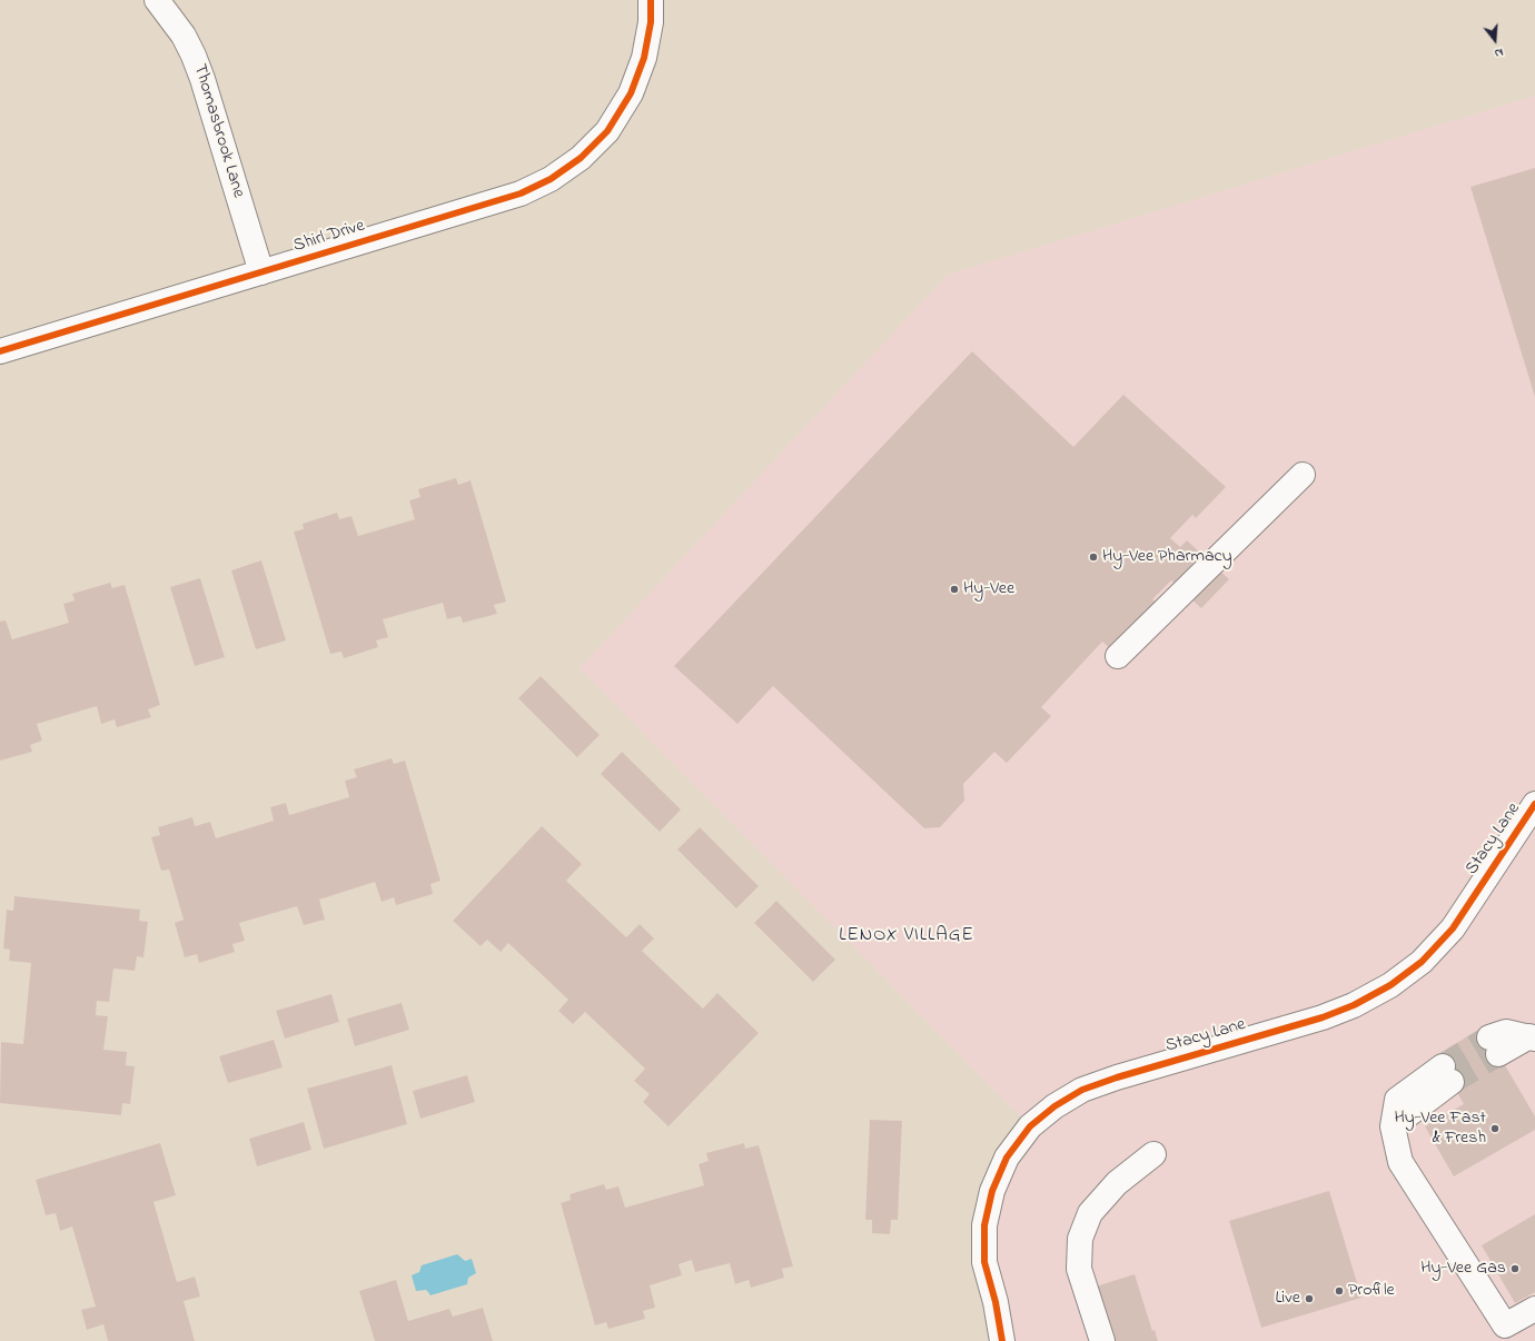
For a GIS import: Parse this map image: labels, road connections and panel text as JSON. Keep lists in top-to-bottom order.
{
  "streets": {
    "street": ["Thomasbrook Lane", "Shirl Drive", "Stacy Lane"]
  },
  "crossings": [
    ["Thomasbrook Lane", "Shirl Drive"]
  ],
  "districts": ["LENOX VILLAGE"],
  "places": [
    "Hy-Vee Pharmacy",
    "Hy-Vee",
    "Hy-Vee Fast & Fresh",
    "Hy-Vee Gas",
    "Profile",
    "Live"
  ],
  "north": "bottom"
}
